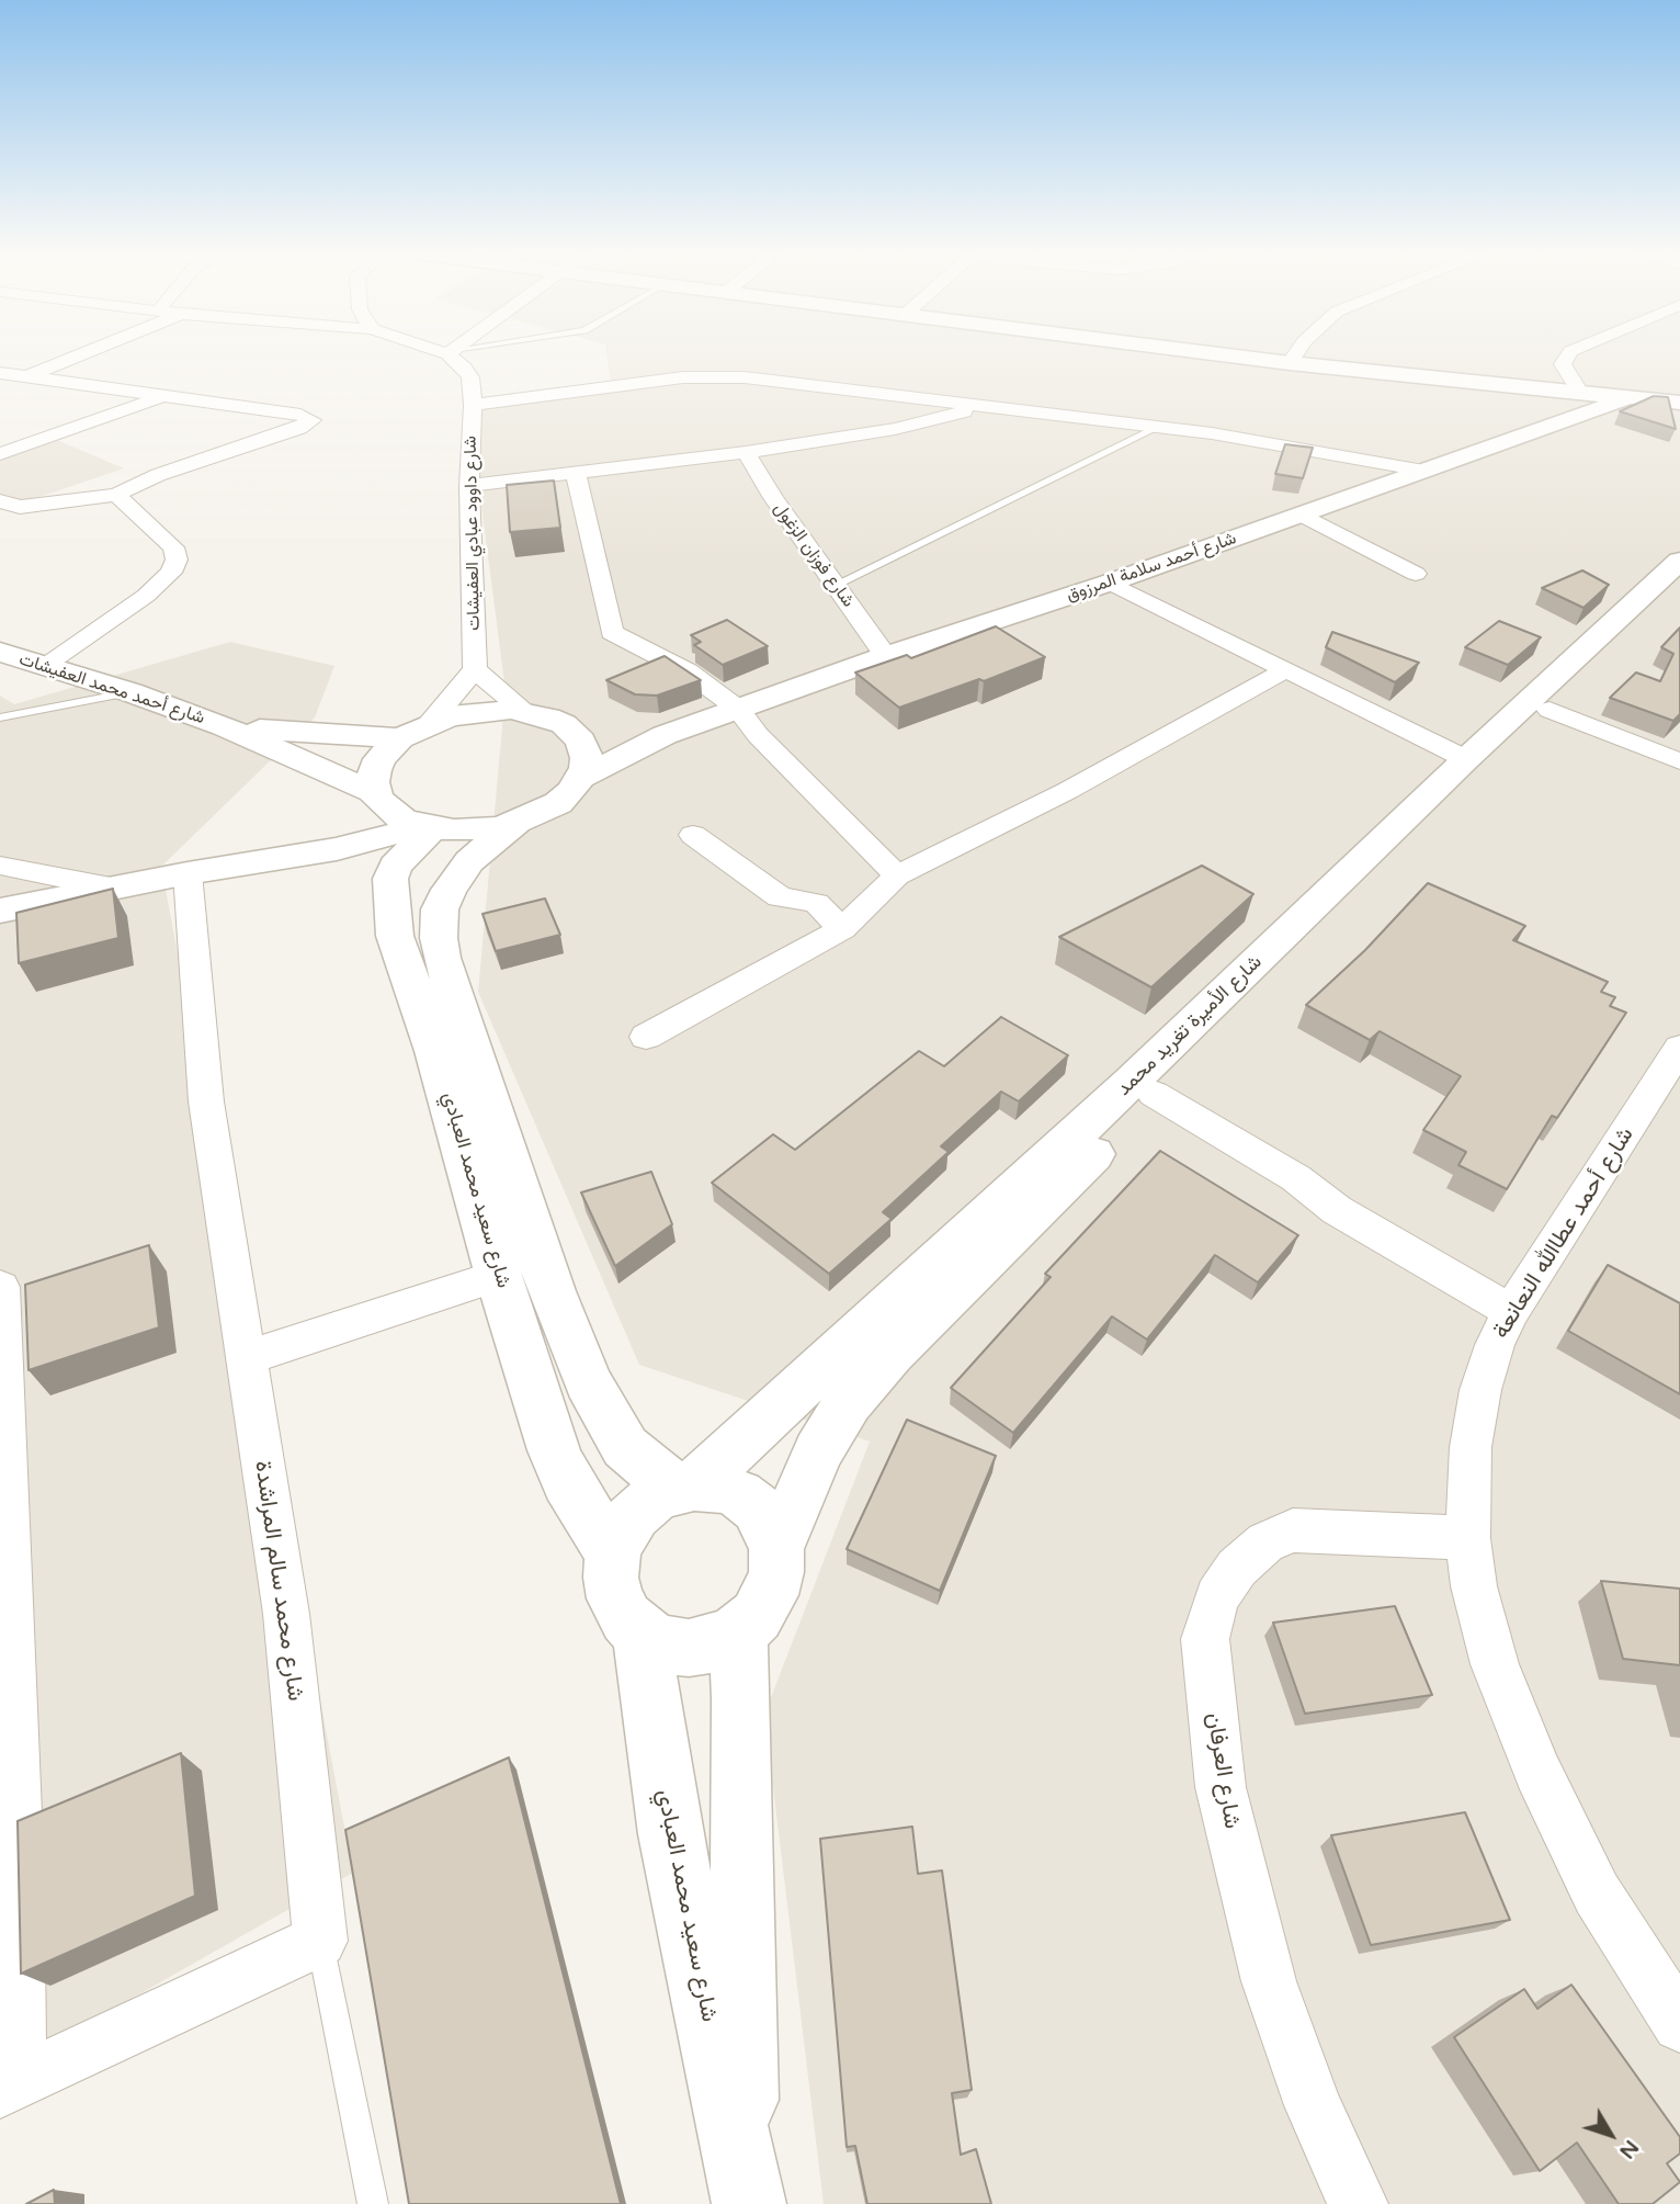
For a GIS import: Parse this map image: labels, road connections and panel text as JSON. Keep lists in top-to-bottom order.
{
  "streets": {
    "street": [
      "شارع داوود عبادي العفيشات",
      "شارع فوزان الزغول",
      "شارع أحمد سلامة المرزوق",
      "شارع أحمد محمد العفيشات",
      "شارع الأميرة تغريد محمد",
      "شارع سعيد محمد العبادي",
      "شارع أحمد عطاالله النعانعة",
      "شارع محمد سالم المراشدة",
      "شارع العرفان"
    ]
  },
  "crossings": [
    ["شارع فوزان الزغول", "شارع أحمد سلامة المرزوق"],
    ["شارع أحمد سلامة المرزوق", "شارع أحمد محمد العفيشات"],
    ["شارع أحمد سلامة المرزوق", "شارع سعيد محمد العبادي"],
    ["شارع أحمد محمد العفيشات", "شارع سعيد محمد العبادي"],
    ["شارع الأميرة تغريد محمد", "شارع سعيد محمد العبادي"],
    ["شارع أحمد عطاالله النعانعة", "شارع العرفان"]
  ],
  "north": "bottom right"
}
